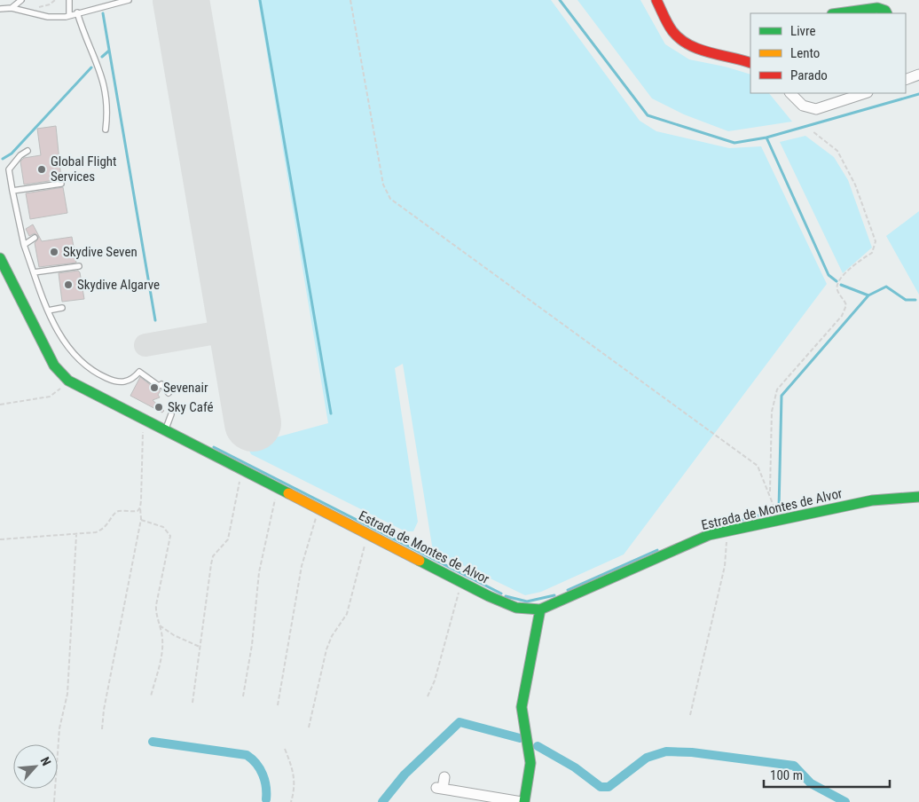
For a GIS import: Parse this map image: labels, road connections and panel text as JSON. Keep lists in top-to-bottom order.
{
  "streets": {
    "street": ["Estrada de Montes de Alvor"]
  },
  "places": [
    "Global Flight Services",
    "Skydive Seven",
    "Skydive Algarve",
    "Sevenair",
    "Sky Café"
  ],
  "legend": ["Livre", "Lento", "Parado"],
  "scale_bar": "100 m",
  "north": "top right"
}
